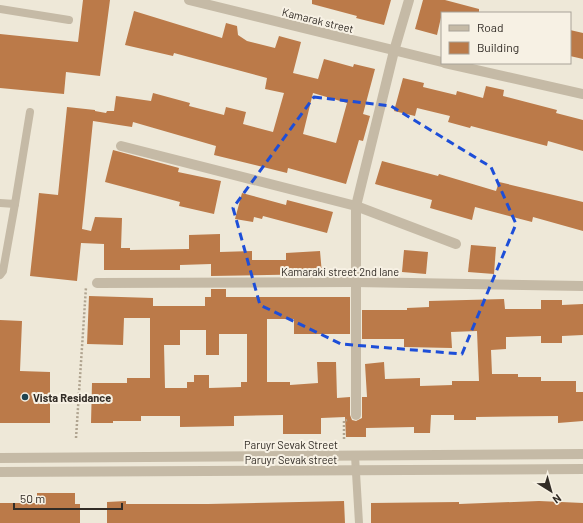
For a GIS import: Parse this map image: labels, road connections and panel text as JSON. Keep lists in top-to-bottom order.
{
  "streets": {
    "street": [
      "Kamarak street",
      "Kamaraki street 2nd lane",
      "Paruyr Sevak Street",
      "Paruyr Sevak street"
    ]
  },
  "places": ["Vista Residance"],
  "legend": ["Road", "Building"],
  "scale_bar": "50 m",
  "north": "bottom right"
}
